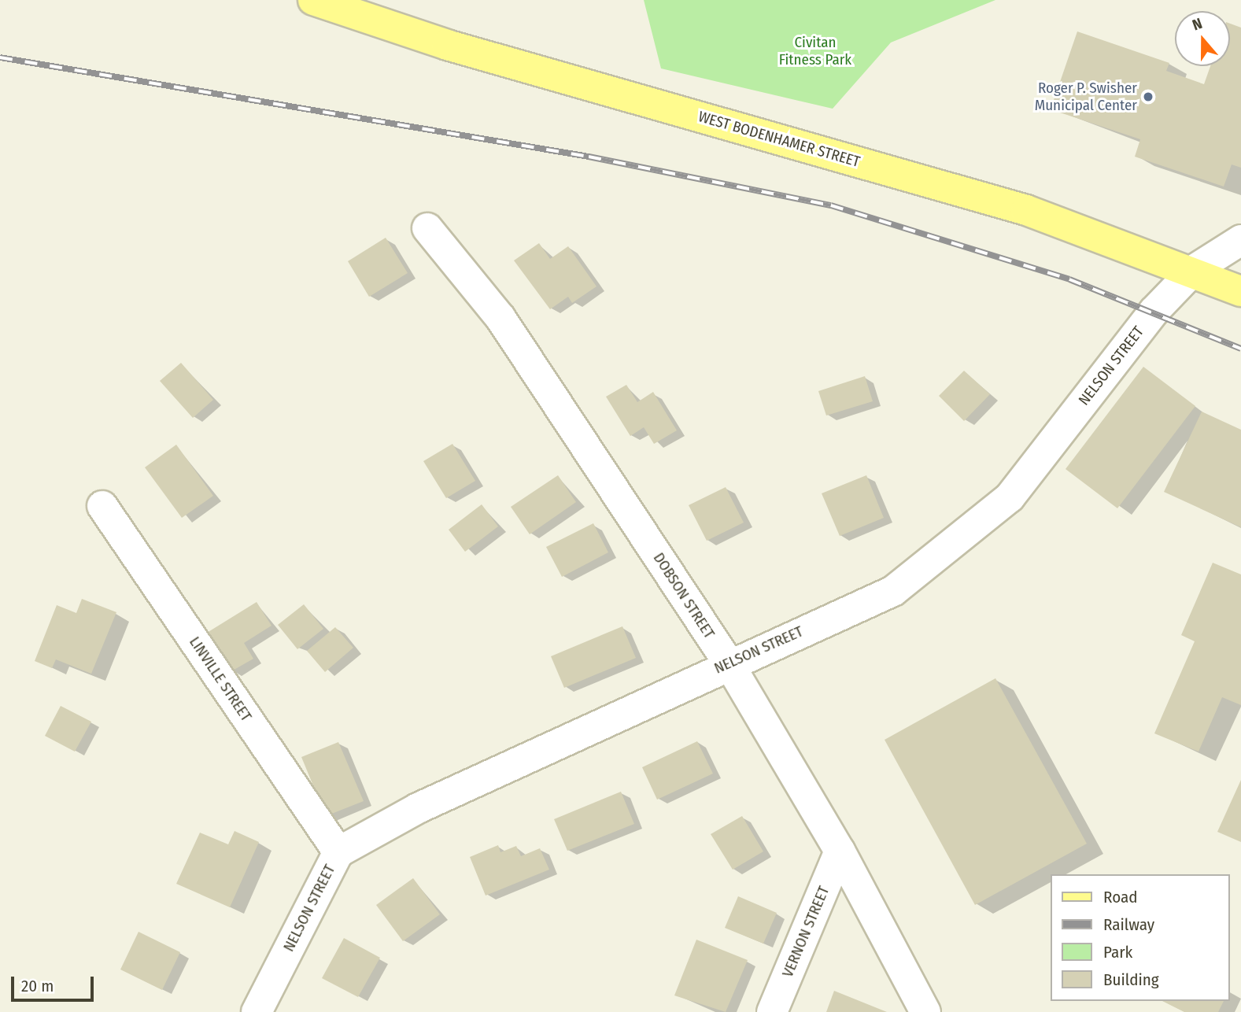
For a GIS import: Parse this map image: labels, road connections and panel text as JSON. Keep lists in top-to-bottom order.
{
  "streets": {
    "main road": ["WEST BODENHAMER STREET"],
    "street": [
      "NELSON STREET",
      "DOBSON STREET",
      "LINVILLE STREET",
      "VERNON STREET"
    ]
  },
  "crossings": [
    ["WEST BODENHAMER STREET", "NELSON STREET"],
    ["NELSON STREET", "DOBSON STREET"],
    ["NELSON STREET", "LINVILLE STREET"],
    ["DOBSON STREET", "VERNON STREET"]
  ],
  "parks": ["Civitan Fitness Park"],
  "places": ["Roger P. Swisher Municipal Center"],
  "legend": [
    "Road",
    "Railway",
    "Park",
    "Building"
  ],
  "scale_bar": "20 m",
  "north": "top"
}
